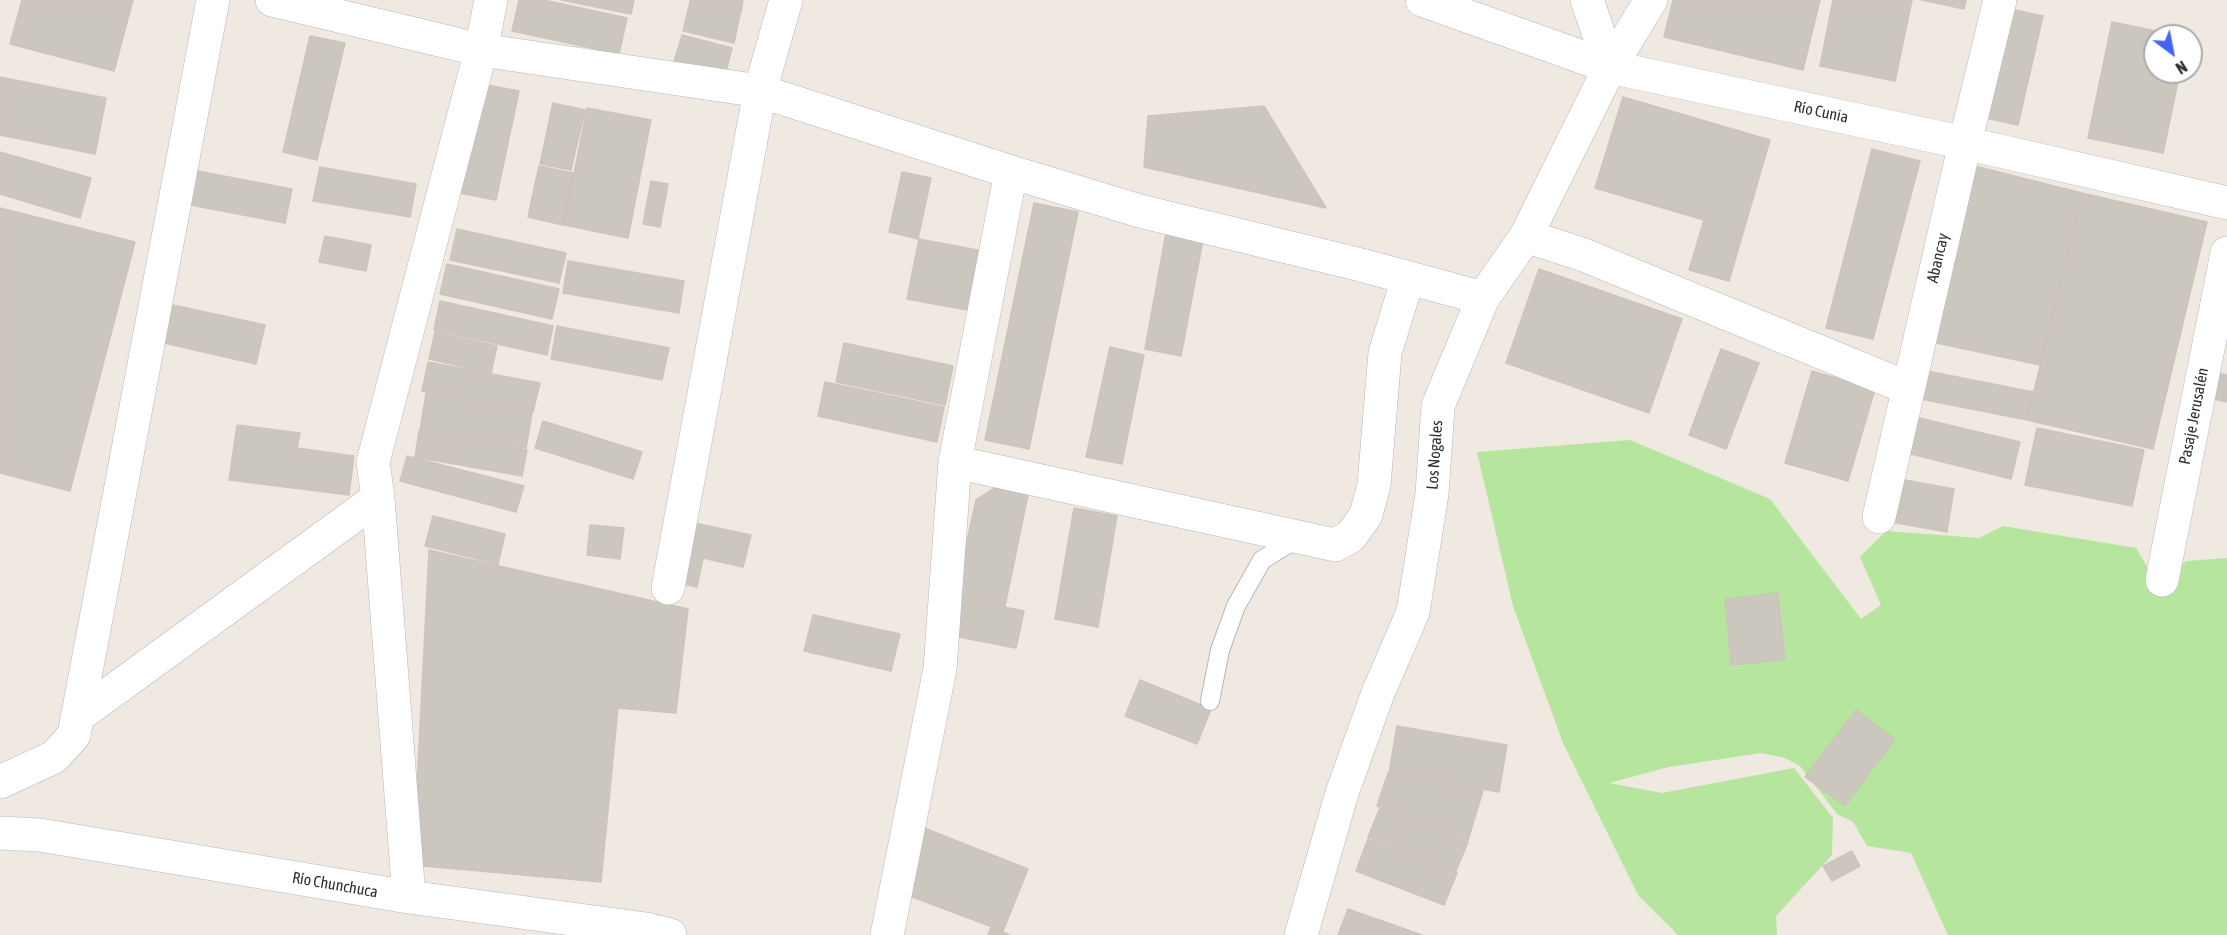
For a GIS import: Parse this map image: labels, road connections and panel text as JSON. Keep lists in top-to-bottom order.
{
  "streets": {
    "street": [
      "Río Cunia",
      "Abancay",
      "Pasaje Jerusalén",
      "Los Nogales",
      "Río Chunchuca"
    ]
  },
  "crossings": [
    ["Río Cunia", "Abancay"],
    ["Río Cunia", "Los Nogales"]
  ],
  "north": "bottom right"
}
